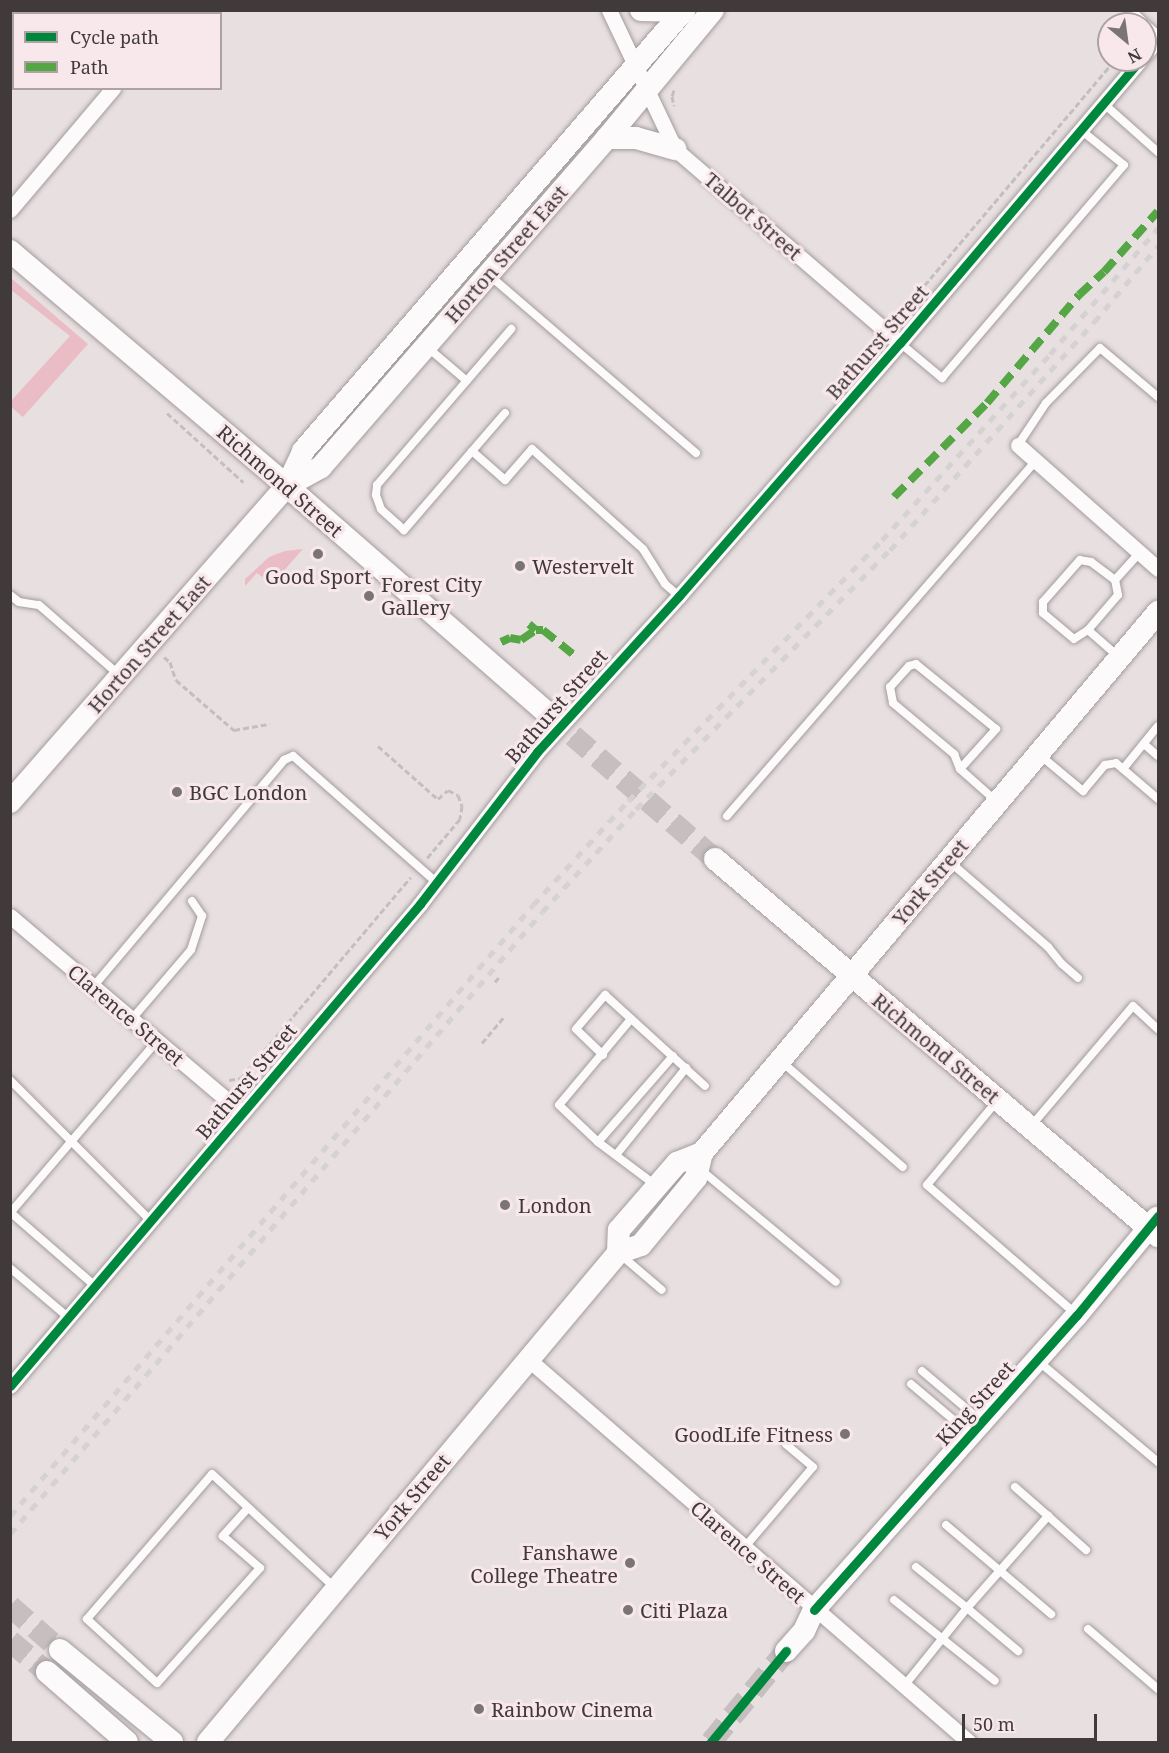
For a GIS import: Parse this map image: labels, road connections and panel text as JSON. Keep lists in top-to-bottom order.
{
  "streets": {
    "main road": [
      "Horton Street East",
      "Richmond Street",
      "York Street",
      "King Street"
    ],
    "street": ["Talbot Street", "Bathurst Street", "Clarence Street"]
  },
  "crossings": [
    ["Talbot Street", "Horton Street East"],
    ["Talbot Street", "Bathurst Street"],
    ["Horton Street East", "Richmond Street"],
    ["Bathurst Street", "Clarence Street"],
    ["Richmond Street", "York Street"],
    ["Richmond Street", "King Street"],
    ["York Street", "Clarence Street"],
    ["Clarence Street", "King Street"]
  ],
  "places": [
    "Good Sport",
    "Westervelt",
    "Forest City Gallery",
    "BGC London",
    "London",
    "GoodLife Fitness",
    "Fanshawe College Theatre",
    "Citi Plaza",
    "Rainbow Cinema"
  ],
  "legend": ["Cycle path", "Path"],
  "scale_bar": "50 m",
  "north": "bottom right"
}
